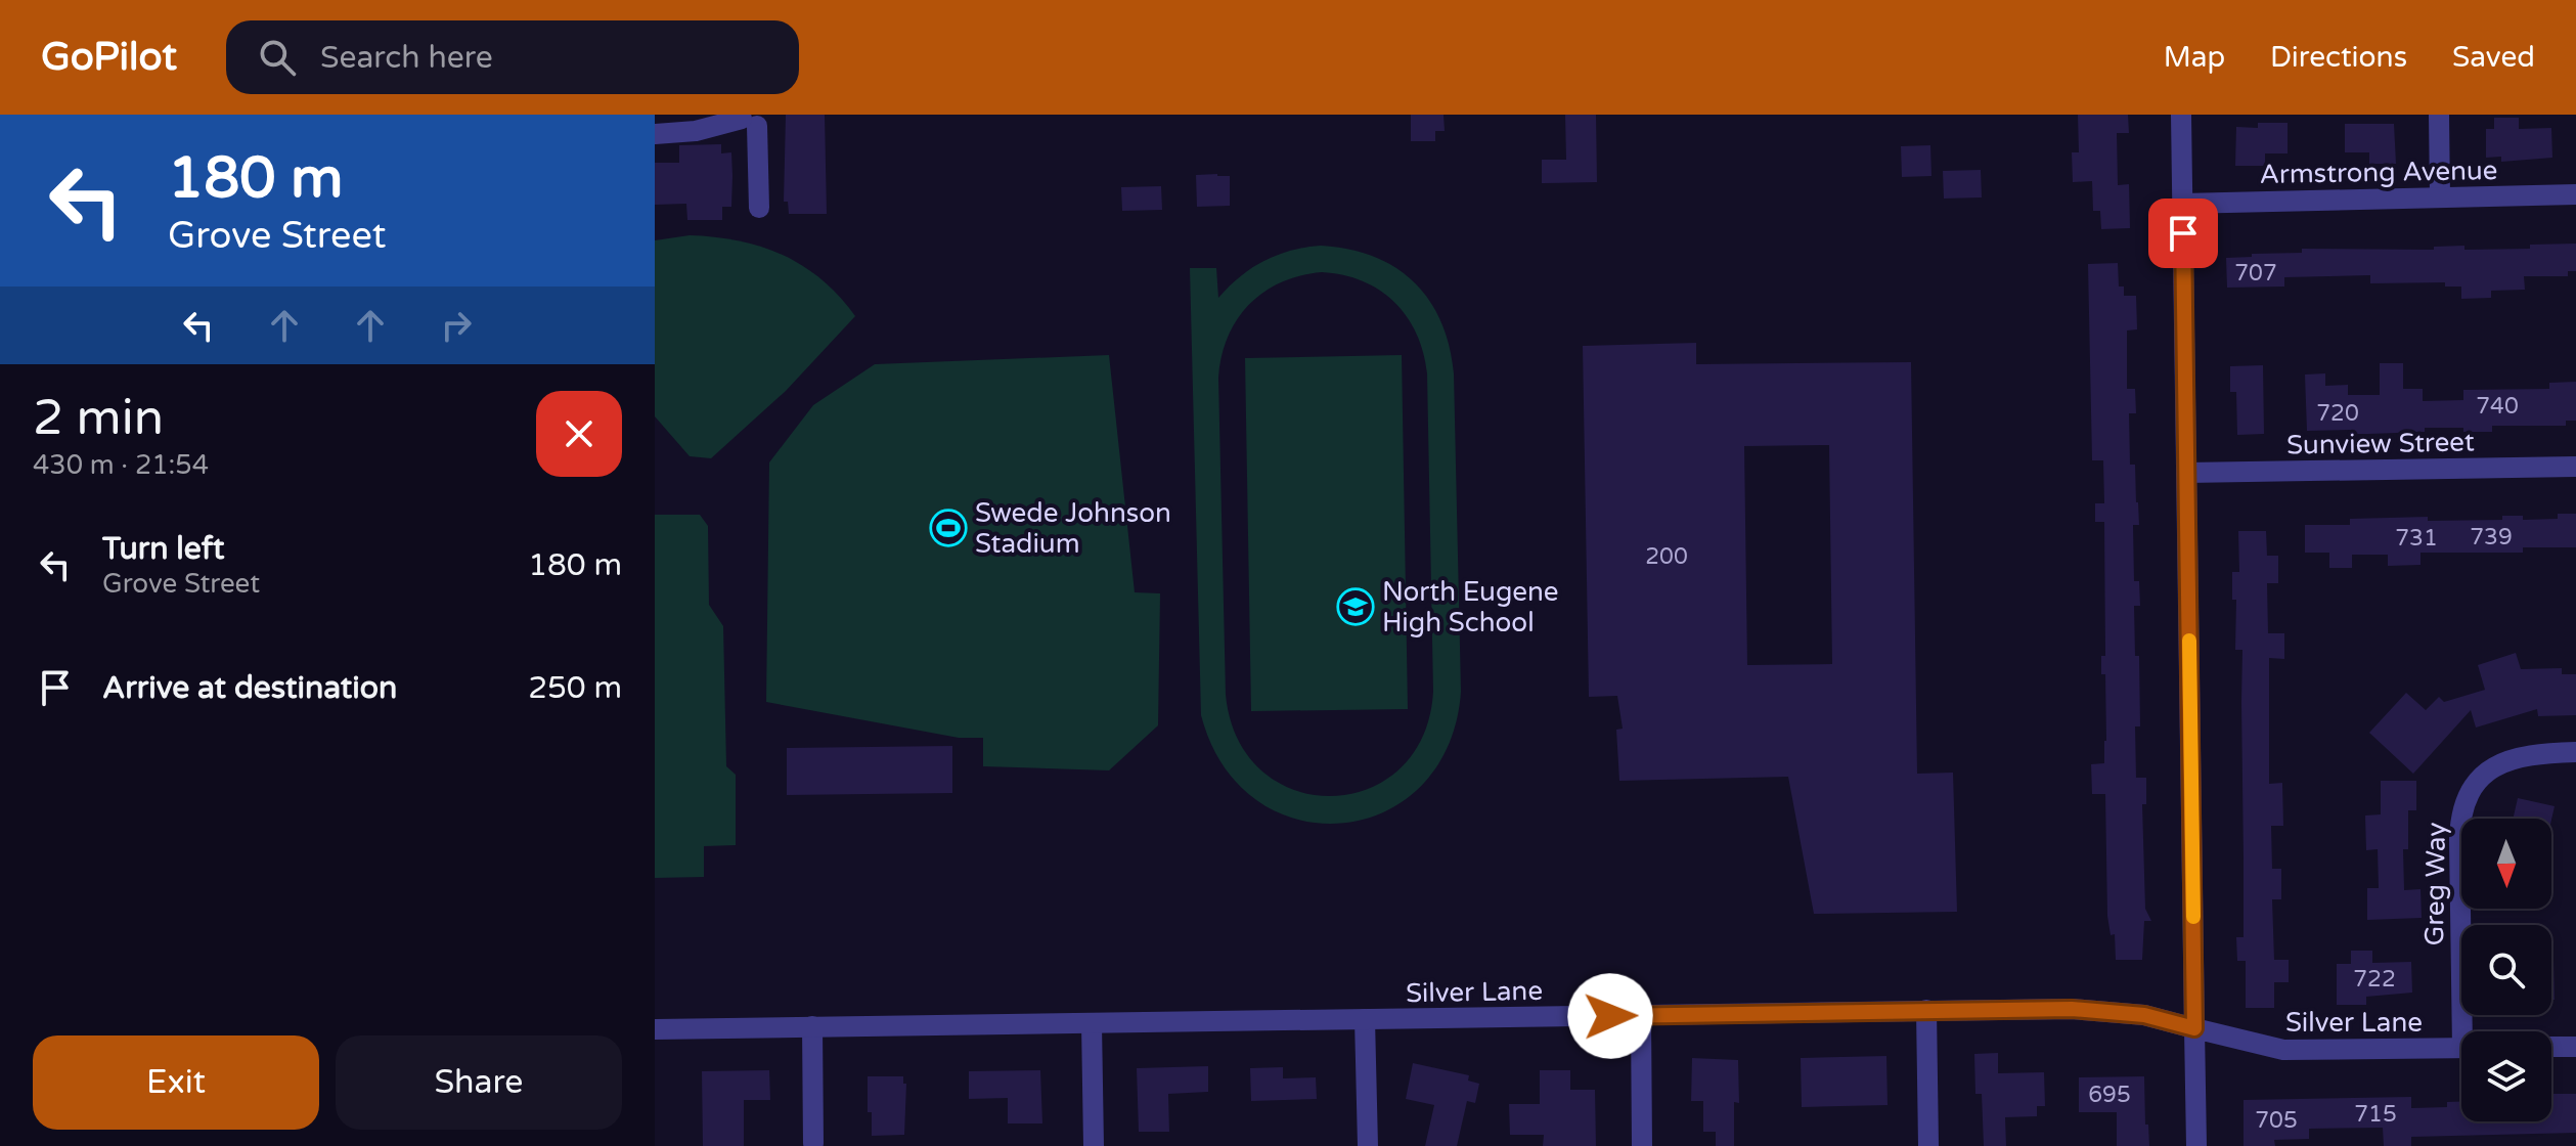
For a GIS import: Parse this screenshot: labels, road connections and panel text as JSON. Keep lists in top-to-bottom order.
{
  "streets": {
    "street": [
      "Armstrong Avenue",
      "Sunview Street",
      "Greg Way",
      "Silver Lane"
    ]
  },
  "places": {
    "sports": ["Swede Johnson Stadium"],
    "school or university": ["North Eugene High School"]
  },
  "house_numbers": [
    "707",
    "740",
    "720",
    "739",
    "731",
    "200",
    "722",
    "695",
    "715",
    "705"
  ],
  "north": "bottom",
  "page": {
    "header": "GoPilot",
    "search": "Search here",
    "nav": ["Map", "Directions", "Saved"],
    "turn": ["180 m", "Grove Street"],
    "heading": ["2 min", "430 m · 21:54"],
    "list": [
      {
        "name": "Turn left",
        "note": "Grove Street",
        "value": "180 m"
      },
      {
        "name": "Arrive at destination",
        "value": "250 m"
      }
    ],
    "buttons": ["Exit", "Share"]
  }
}
